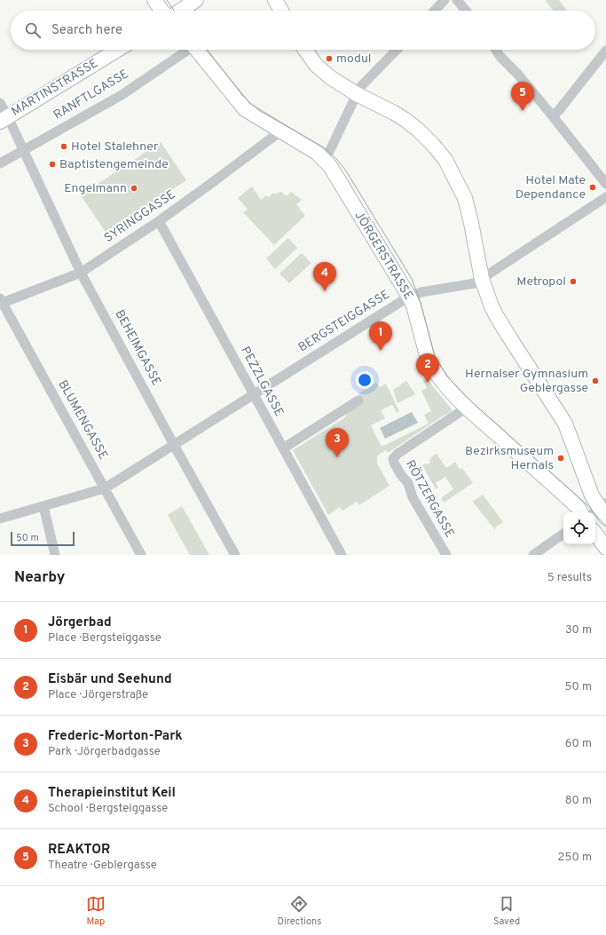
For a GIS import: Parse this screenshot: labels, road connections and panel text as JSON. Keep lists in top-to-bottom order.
{
  "streets": {
    "main road": ["MARTINSTRASSE", "JÖRGERSTRASSE"],
    "street": [
      "RANFTLGASSE",
      "SYRINGGASSE",
      "BERGSTEIGGASSE",
      "BEHEIMGASSE",
      "PEZZLGASSE",
      "BLUMENGASSE",
      "RÖTZERGASSE"
    ]
  },
  "crossings": [
    ["MARTINSTRASSE", "BEHEIMGASSE"],
    ["RANFTLGASSE", "BEHEIMGASSE"],
    ["SYRINGGASSE", "JÖRGERSTRASSE"],
    ["SYRINGGASSE", "BEHEIMGASSE"],
    ["SYRINGGASSE", "PEZZLGASSE"],
    ["SYRINGGASSE", "BLUMENGASSE"],
    ["JÖRGERSTRASSE", "BERGSTEIGGASSE"],
    ["JÖRGERSTRASSE", "RÖTZERGASSE"],
    ["BERGSTEIGGASSE", "BEHEIMGASSE"],
    ["BERGSTEIGGASSE", "PEZZLGASSE"],
    ["BERGSTEIGGASSE", "BLUMENGASSE"]
  ],
  "places": [
    "modul",
    "Hotel Stalehner",
    "Baptistengemeinde",
    "Hotel Mate Dependance",
    "Engelmann",
    "Metropol",
    "Hernalser Gymnasium Geblergasse",
    "Bezirksmuseum Hernals"
  ],
  "scale_bar": "50 m",
  "page": {
    "search": "Search here",
    "pins": [
      "5",
      "4",
      "1",
      "2",
      "3"
    ],
    "scale": "50 m",
    "heading": ["Nearby", "5 results"],
    "list": [
      {
        "mark": "1",
        "name": "Jörgerbad",
        "note": "Place · Bergsteiggasse",
        "value": "30 m"
      },
      {
        "mark": "2",
        "name": "Eisbär und Seehund",
        "note": "Place · Jörgerstraße",
        "value": "50 m"
      },
      {
        "mark": "3",
        "name": "Frederic-Morton-Park",
        "note": "Park · Jörgerbadgasse",
        "value": "60 m"
      },
      {
        "mark": "4",
        "name": "Therapieinstitut Keil",
        "note": "School · Bergsteiggasse",
        "value": "80 m"
      },
      {
        "mark": "5",
        "name": "REAKTOR",
        "note": "Theatre · Geblergasse",
        "value": "250 m"
      }
    ],
    "nav": ["Map", "Directions", "Saved"]
  }
}
